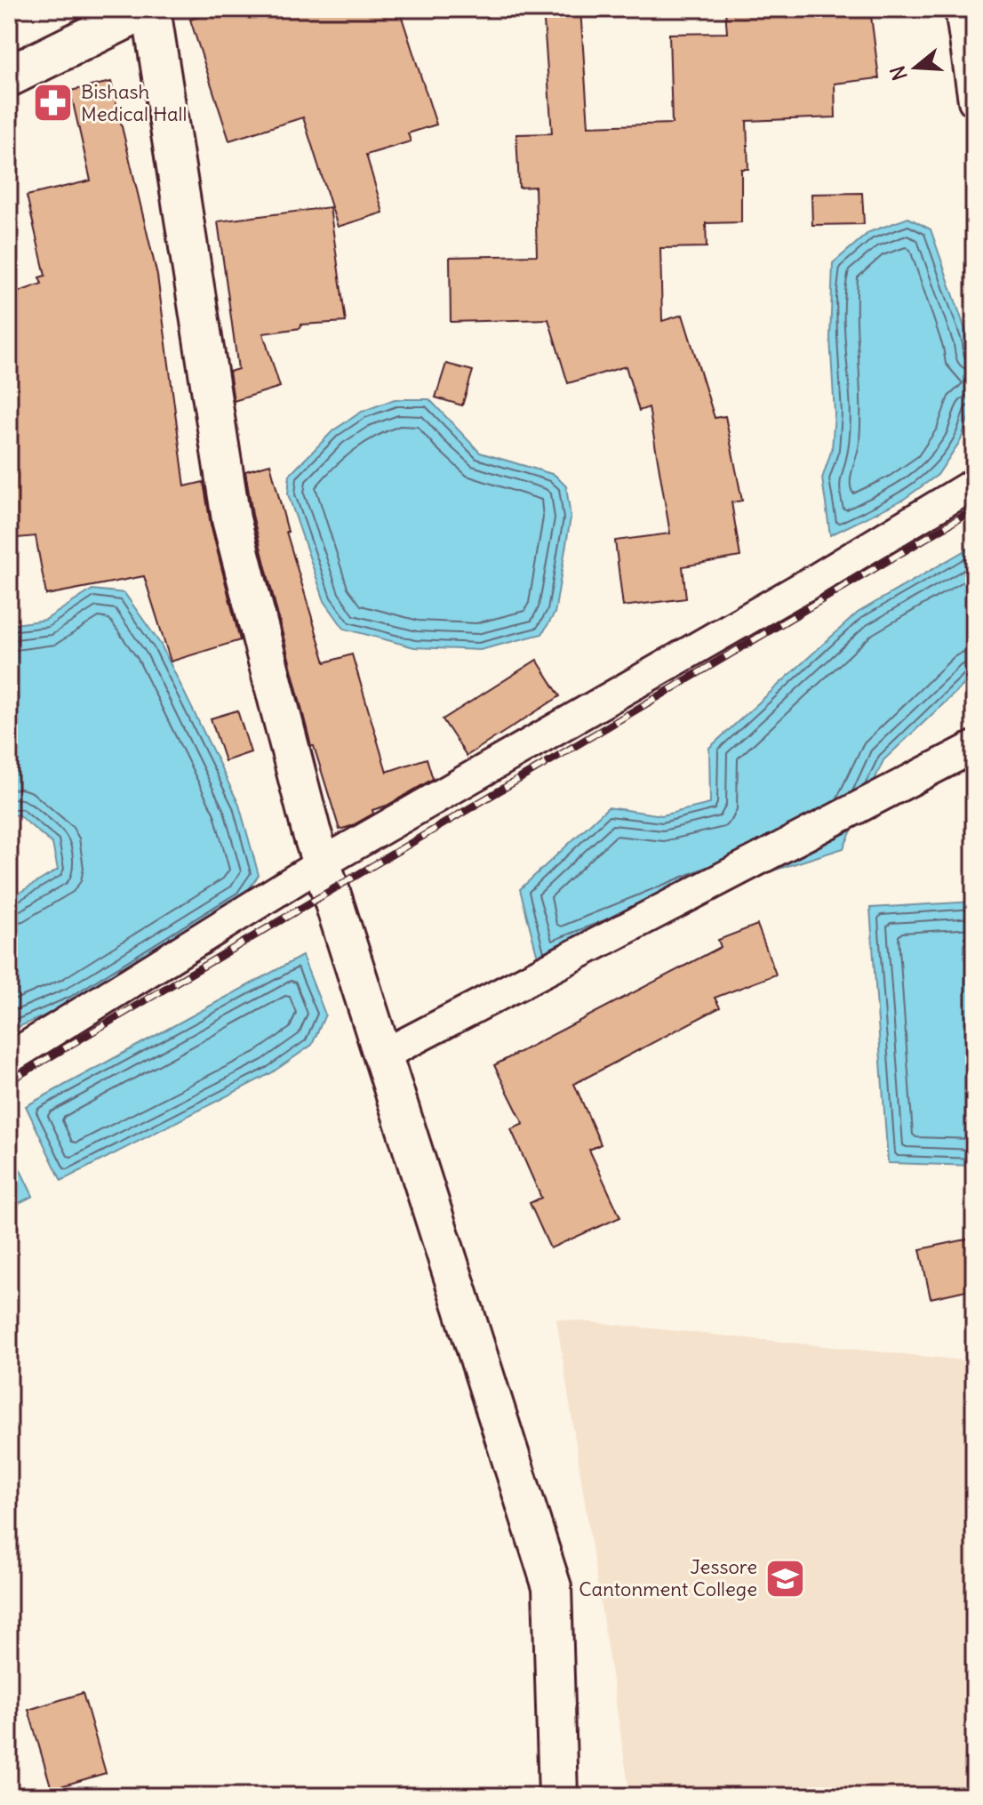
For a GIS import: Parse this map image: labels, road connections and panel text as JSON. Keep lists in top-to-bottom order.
{
  "places": {
    "pharmacy": ["Bishash Medical Hall"],
    "school or university": ["Jessore Cantonment College"]
  },
  "north": "left"
}
